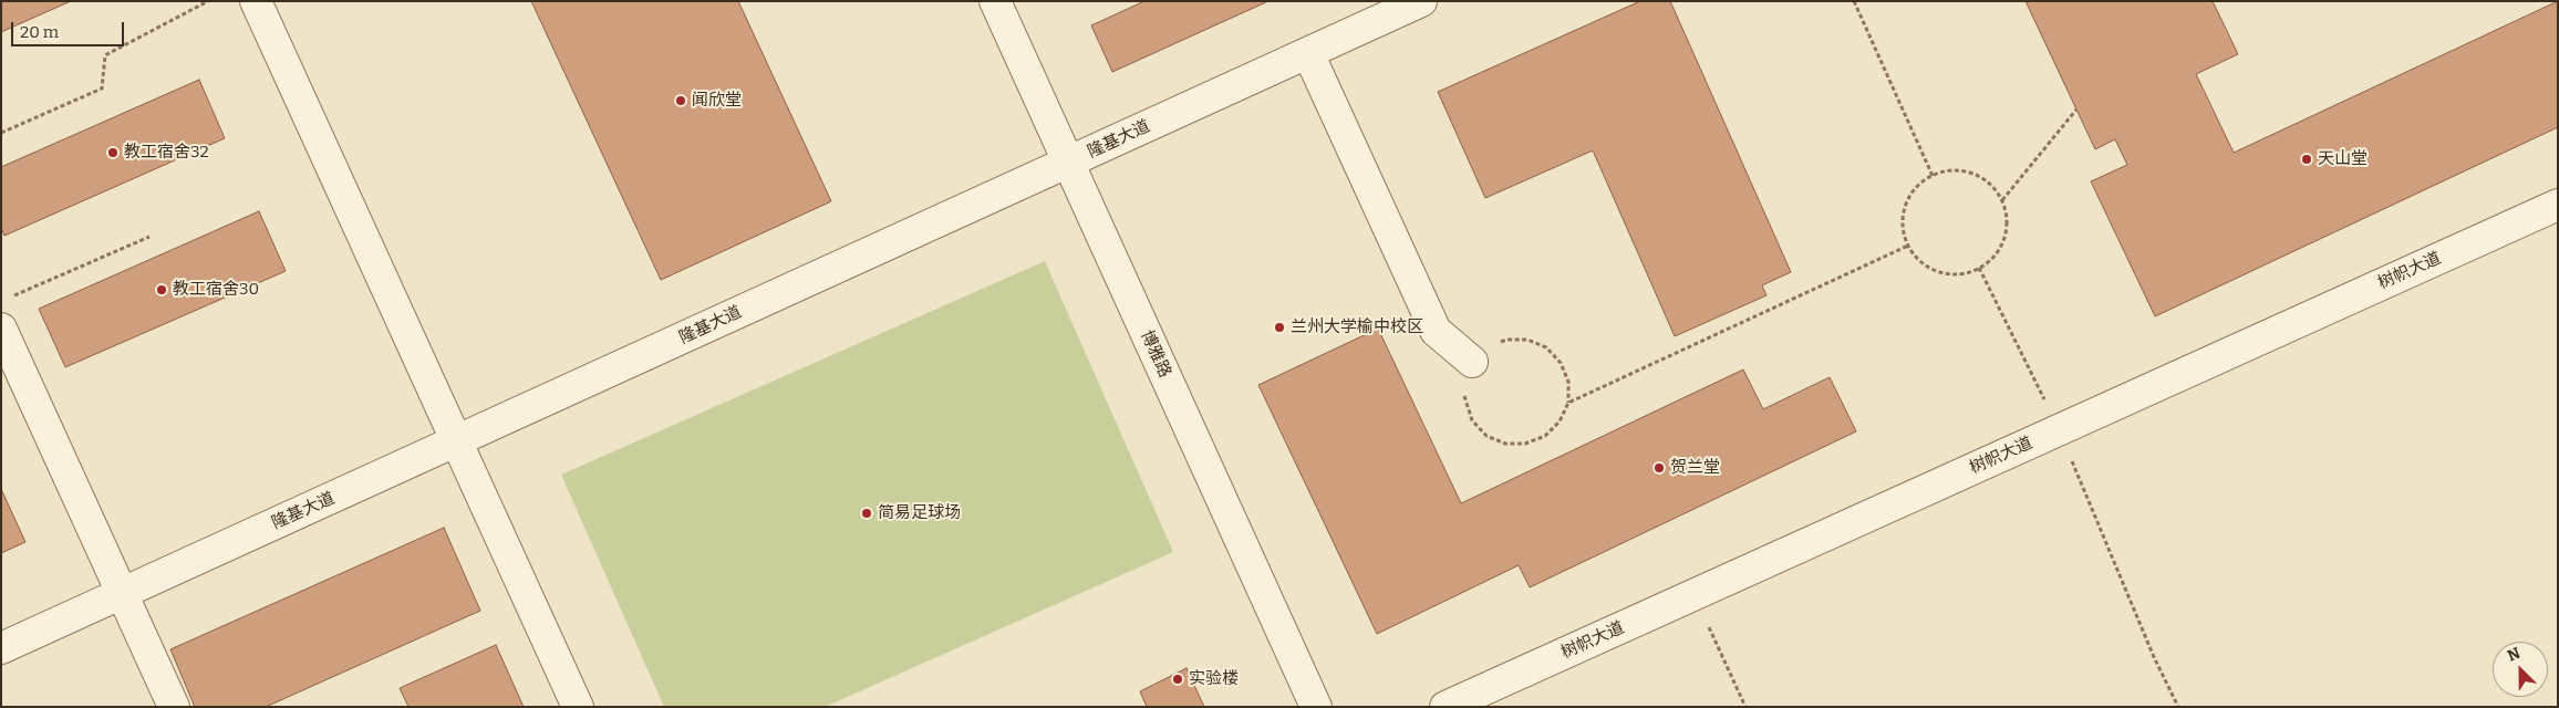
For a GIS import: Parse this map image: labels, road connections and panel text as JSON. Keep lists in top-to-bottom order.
{
  "streets": {
    "street": ["隆基大道", "树帜大道", "博雅路"]
  },
  "crossings": [
    ["隆基大道", "博雅路"]
  ],
  "places": [
    "闻欣堂",
    "教工宿舍32",
    "天山堂",
    "教工宿舍30",
    "兰州大学榆中校区",
    "贺兰堂",
    "简易足球场",
    "实验楼"
  ],
  "scale_bar": "20 m",
  "north": "top left"
}
